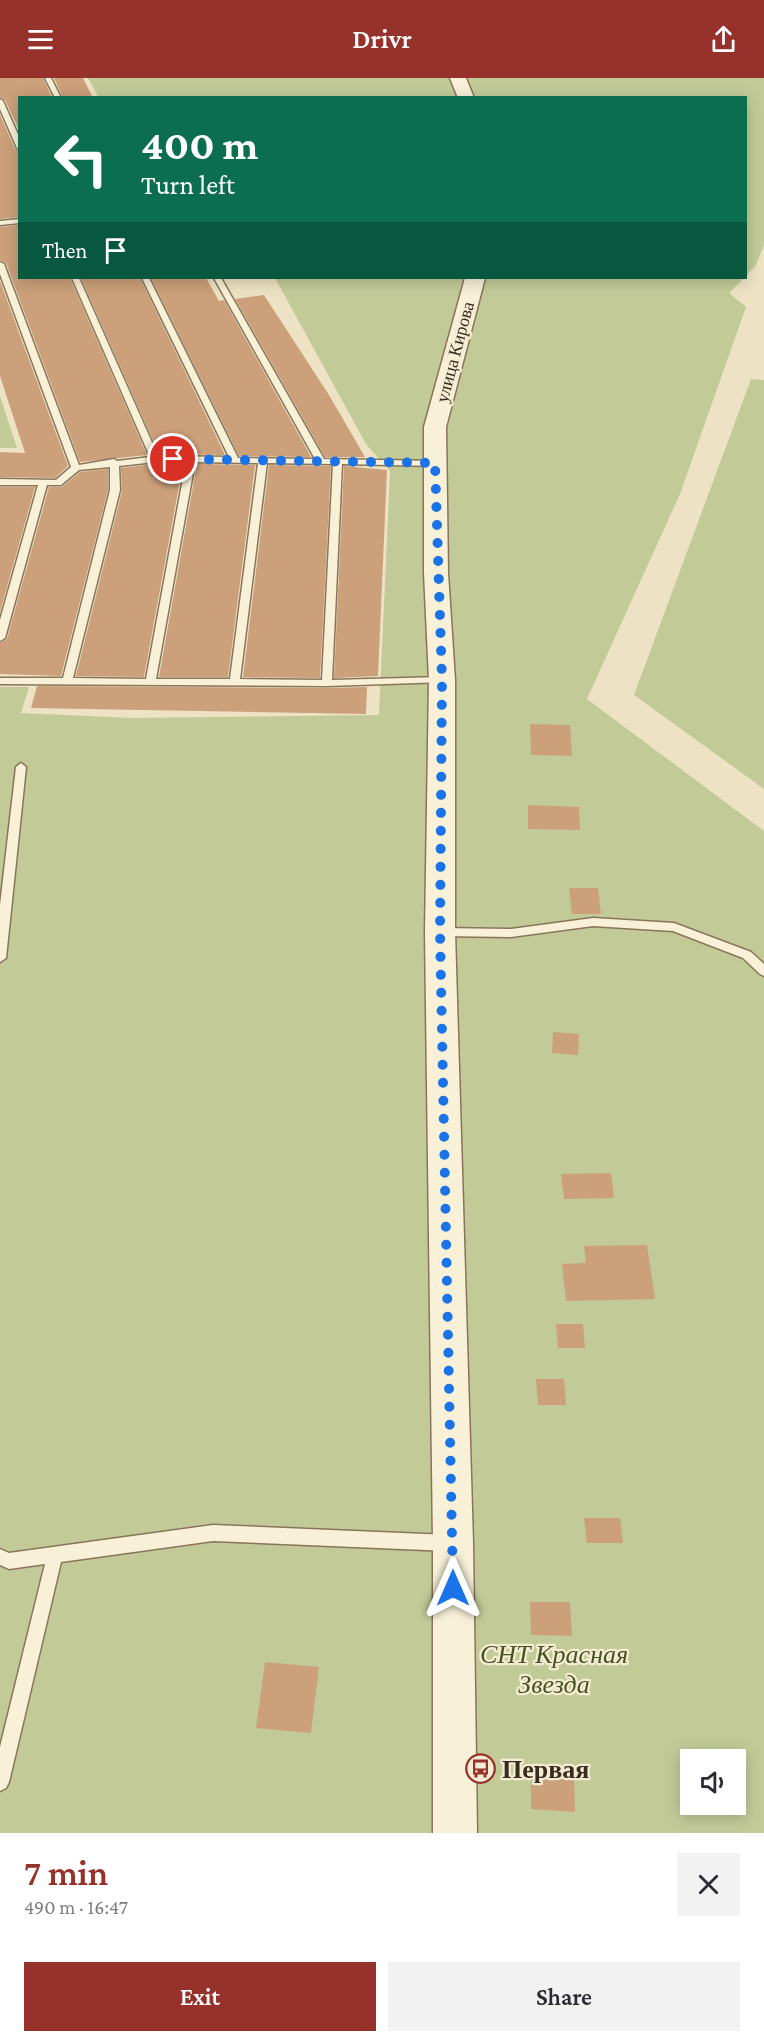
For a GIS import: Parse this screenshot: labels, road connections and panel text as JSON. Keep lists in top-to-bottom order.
{
  "streets": {
    "street": ["улица Кирова"]
  },
  "parks": ["СНТ Красная Звезда"],
  "places": {
    "bus stop": ["Первая"]
  },
  "page": {
    "header": "Drivr",
    "turn": ["400 m", "Turn left"],
    "then": "Then",
    "heading": ["7 min", "490 m · 16:47"],
    "buttons": ["Exit", "Share"]
  }
}
